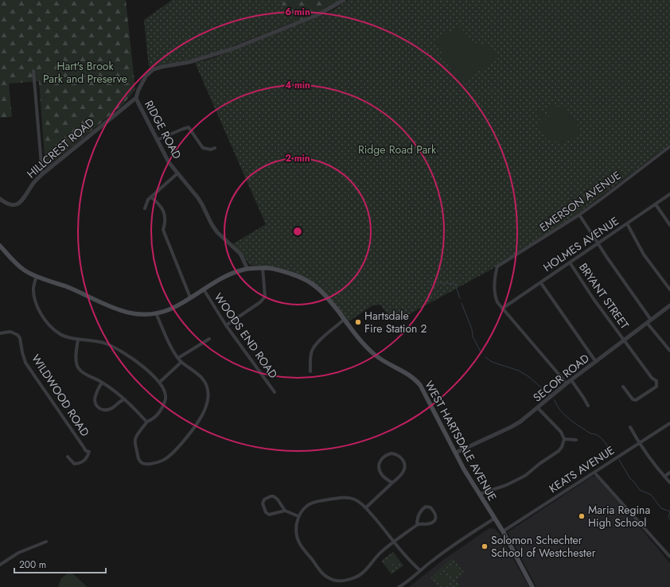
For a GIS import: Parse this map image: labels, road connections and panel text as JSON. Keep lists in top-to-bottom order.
{
  "streets": {
    "main road": ["WEST HARTSDALE AVENUE"],
    "street": [
      "RIDGE ROAD",
      "HILLCREST ROAD",
      "EMERSON AVENUE",
      "HOLMES AVENUE",
      "BRYANT STREET",
      "WOODS END ROAD",
      "SECOR ROAD",
      "WILDWOOD ROAD",
      "KEATS AVENUE"
    ]
  },
  "crossings": [
    ["RIDGE ROAD", "HILLCREST ROAD"],
    ["RIDGE ROAD", "WEST HARTSDALE AVENUE"],
    ["EMERSON AVENUE", "HOLMES AVENUE"],
    ["HOLMES AVENUE", "BRYANT STREET"],
    ["BRYANT STREET", "SECOR ROAD"],
    ["WOODS END ROAD", "WEST HARTSDALE AVENUE"],
    ["SECOR ROAD", "WEST HARTSDALE AVENUE"],
    ["WEST HARTSDALE AVENUE", "KEATS AVENUE"]
  ],
  "parks": ["Hart's Brook Park and Preserve", "Ridge Road Park"],
  "places": ["Hartsdale Fire Station 2", "Maria Regina High School", "Solomon Schechter School of Westchester"],
  "scale_bar": "200 m",
  "rings": ["6 min", "4 min", "2 min"]
}
